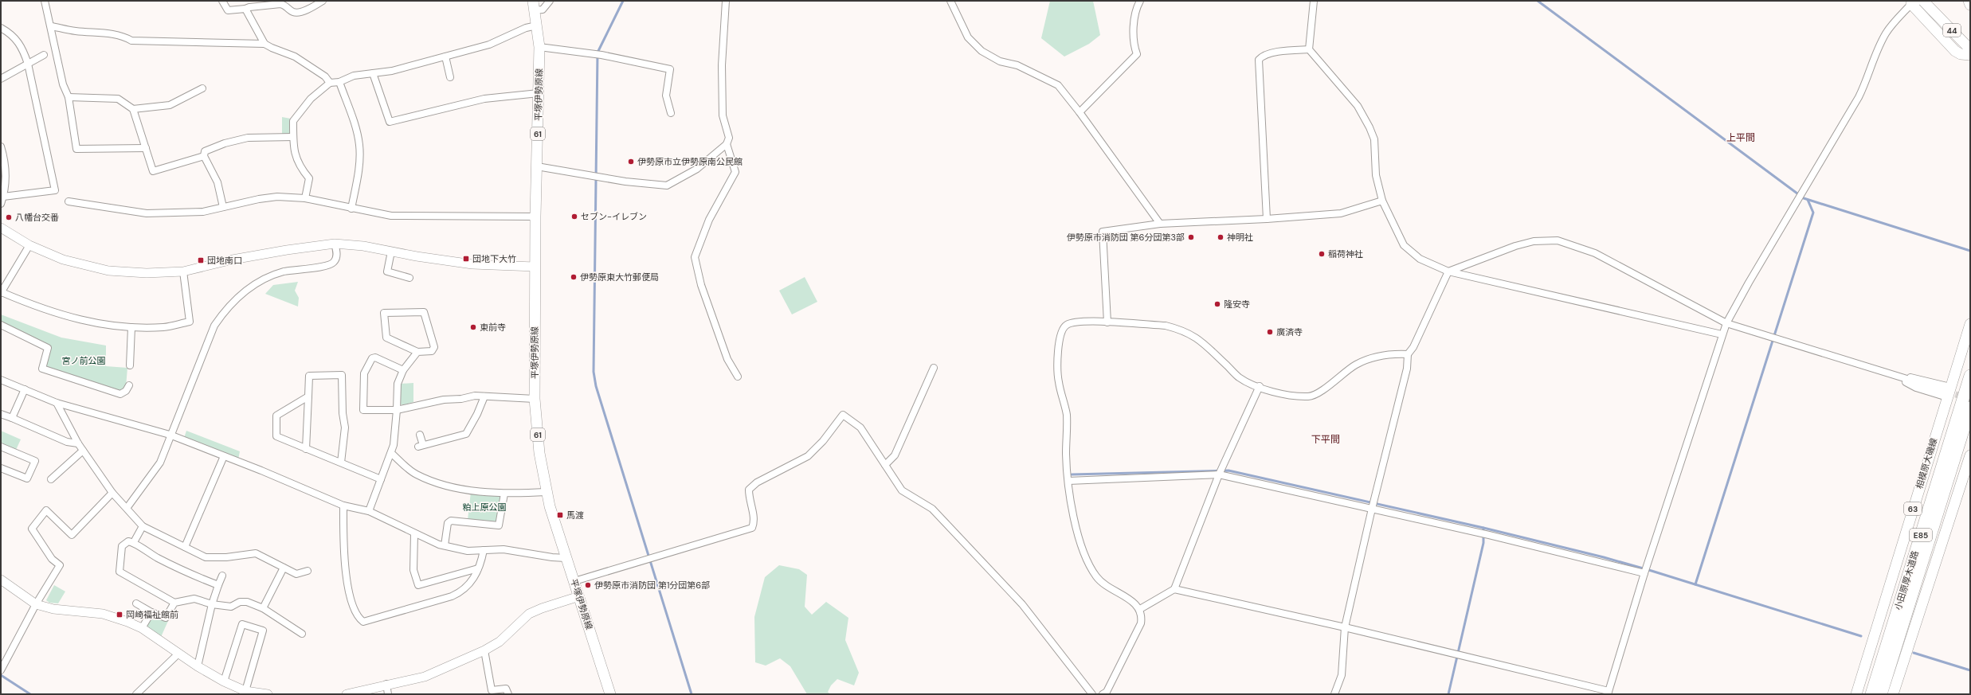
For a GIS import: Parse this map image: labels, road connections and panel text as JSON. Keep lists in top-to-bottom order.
{
  "streets": {
    "highway": ["E85", "小田原厚木道路"],
    "main road": [
      "44",
      "平塚伊勢原線",
      "61",
      "相模原大磯線",
      "63"
    ]
  },
  "districts": ["上平間", "下平間"],
  "parks": ["宮ノ前公園", "粕上原公園"],
  "places": {
    "other": [
      "伊勢原市立伊勢原南公民館",
      "セブン-イレブン",
      "八幡台交番",
      "伊勢原市消防団 第6分団第3部",
      "神明社",
      "稲荷神社",
      "伊勢原東大竹郵便局",
      "隆安寺",
      "東前寺",
      "廣済寺",
      "伊勢原市消防団 第1分団第6部"
    ],
    "transit": [
      "団地下大竹",
      "団地南口",
      "馬渡",
      "岡崎福祉館前"
    ]
  }
}
